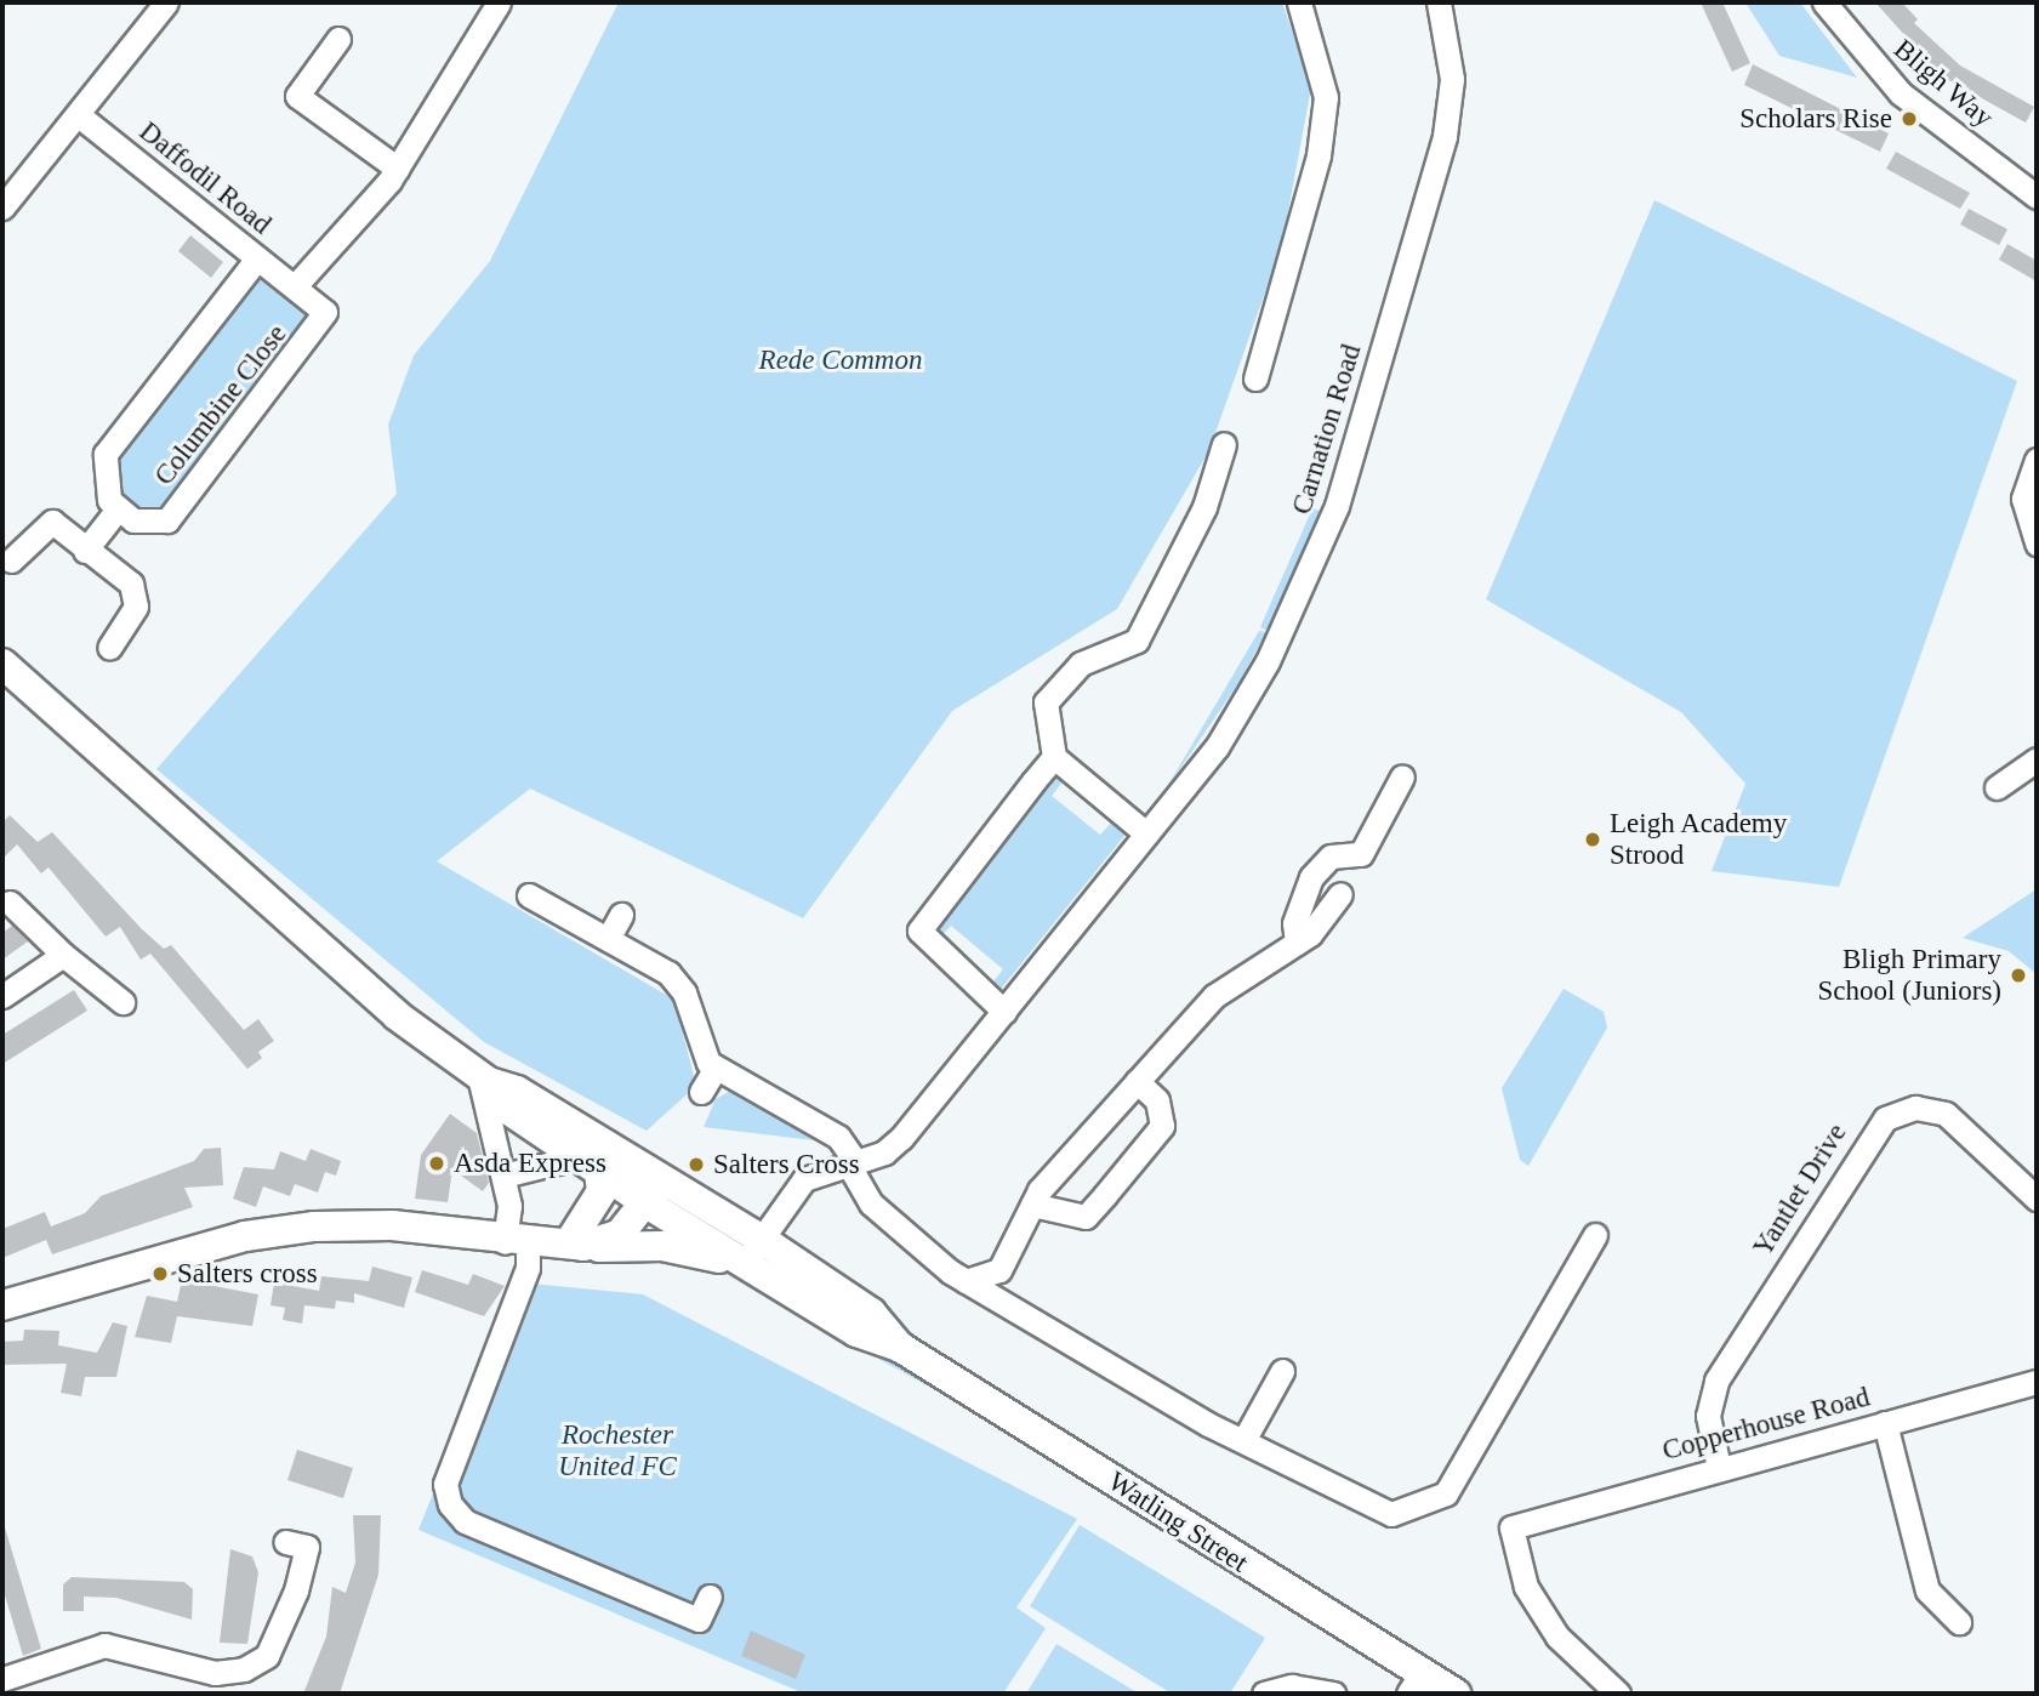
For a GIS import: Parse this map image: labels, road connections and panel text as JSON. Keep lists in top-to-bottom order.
{
  "streets": {
    "main road": ["Watling Street"],
    "street": [
      "Bligh Way",
      "Daffodil Road",
      "Columbine Close",
      "Carnation Road",
      "Yantlet Drive",
      "Copperhouse Road"
    ]
  },
  "crossings": [
    ["Daffodil Road", "Columbine Close"],
    ["Carnation Road", "Watling Street"],
    ["Yantlet Drive", "Copperhouse Road"]
  ],
  "parks": ["Rede Common", "Rochester United FC"],
  "places": [
    "Scholars Rise",
    "Leigh Academy Strood",
    "Bligh Primary School (Juniors)",
    "Asda Express",
    "Salters Cross",
    "Salters cross"
  ]
}
